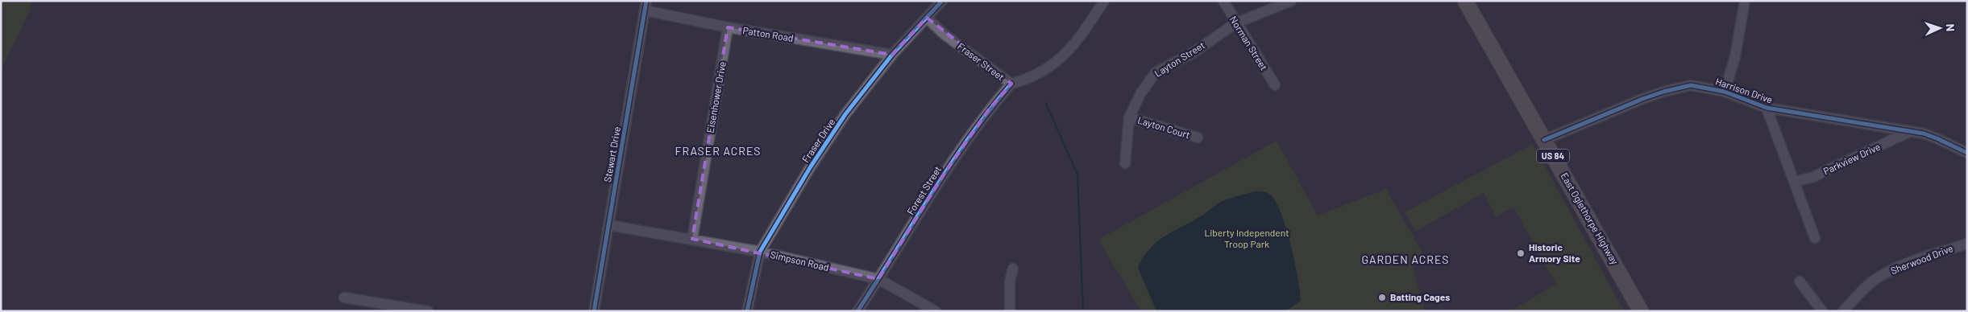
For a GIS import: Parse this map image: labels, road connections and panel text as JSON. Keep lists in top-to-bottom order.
{
  "streets": {
    "highway": ["US 84", "East Oglethorpe Highway"],
    "street": [
      "Patton Road",
      "Norman Street",
      "Layton Street",
      "Fraser Street",
      "Harrison Drive",
      "Eisenhower Drive",
      "Layton Court",
      "Fraser Drive",
      "Stewart Drive",
      "Parkview Drive",
      "Forest Street",
      "Sherwood Drive",
      "Simpson Road"
    ]
  },
  "crossings": [
    ["Patton Road", "Eisenhower Drive"],
    ["Patton Road", "Fraser Drive"],
    ["Patton Road", "Stewart Drive"],
    ["Norman Street", "Layton Street"],
    ["Layton Street", "Layton Court"],
    ["Fraser Street", "Fraser Drive"],
    ["Fraser Street", "Forest Street"],
    ["Harrison Drive", "Parkview Drive"],
    ["Harrison Drive", "East Oglethorpe Highway"],
    ["Eisenhower Drive", "Simpson Road"],
    ["Fraser Drive", "Simpson Road"],
    ["Stewart Drive", "Simpson Road"],
    ["Forest Street", "Simpson Road"]
  ],
  "districts": ["FRASER ACRES", "GARDEN ACRES"],
  "parks": ["Liberty Independent Troop Park"],
  "places": ["Historic Armory Site", "Batting Cages"],
  "north": "right"
}
